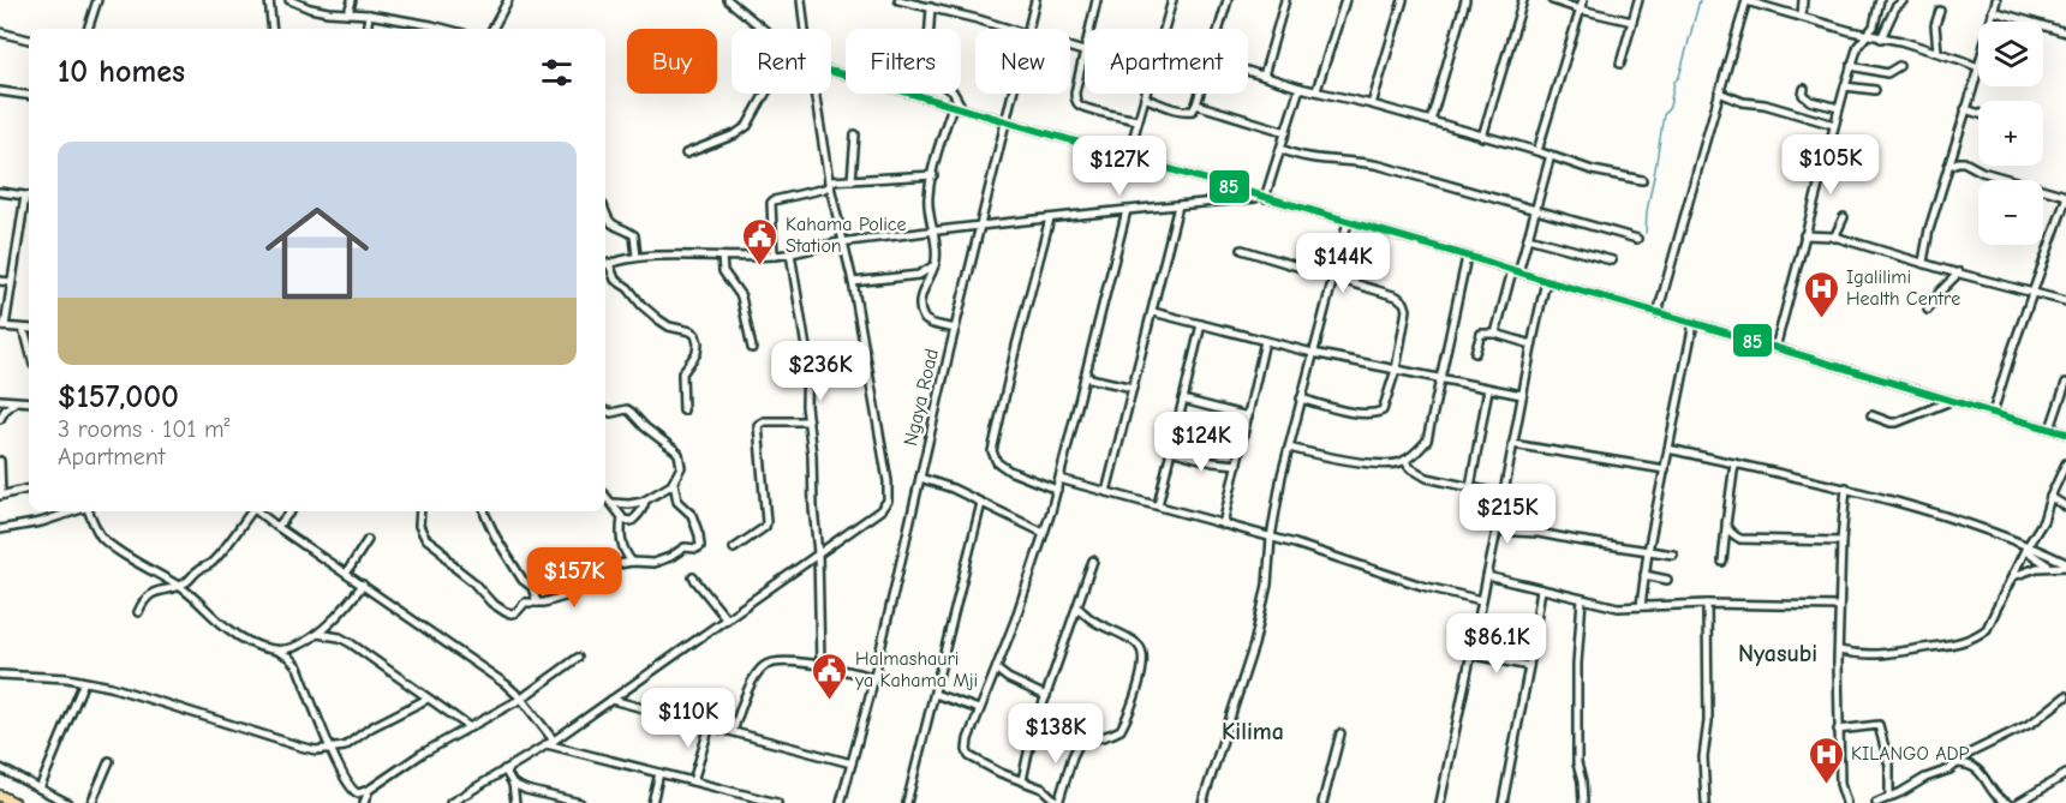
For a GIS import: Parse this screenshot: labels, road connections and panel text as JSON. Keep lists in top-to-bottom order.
{
  "streets": {
    "street": ["Ngaya Road"]
  },
  "districts": ["Nyasubi", "Kilima"],
  "places": {
    "public building": ["Kahama Police Station", "Halmashauri ya Kahama Mji"],
    "hospital": ["Igalilimi Health Centre", "KILANGO ADP"]
  },
  "lines": ["transit line 85"],
  "page": {
    "map_buttons": ["+", "−"],
    "chip": [
      "Buy",
      "Rent",
      "Filters",
      "New",
      "Apartment"
    ],
    "heading": "10 homes",
    "list": [
      {
        "name": "$157,000",
        "note": "3 rooms · 101 m² · Apartment"
      }
    ],
    "price": [
      "$105K",
      "$127K",
      "$144K",
      "$236K",
      "$124K",
      "$215K",
      "$157K",
      "$86.1K",
      "$110K",
      "$138K"
    ]
  }
}
